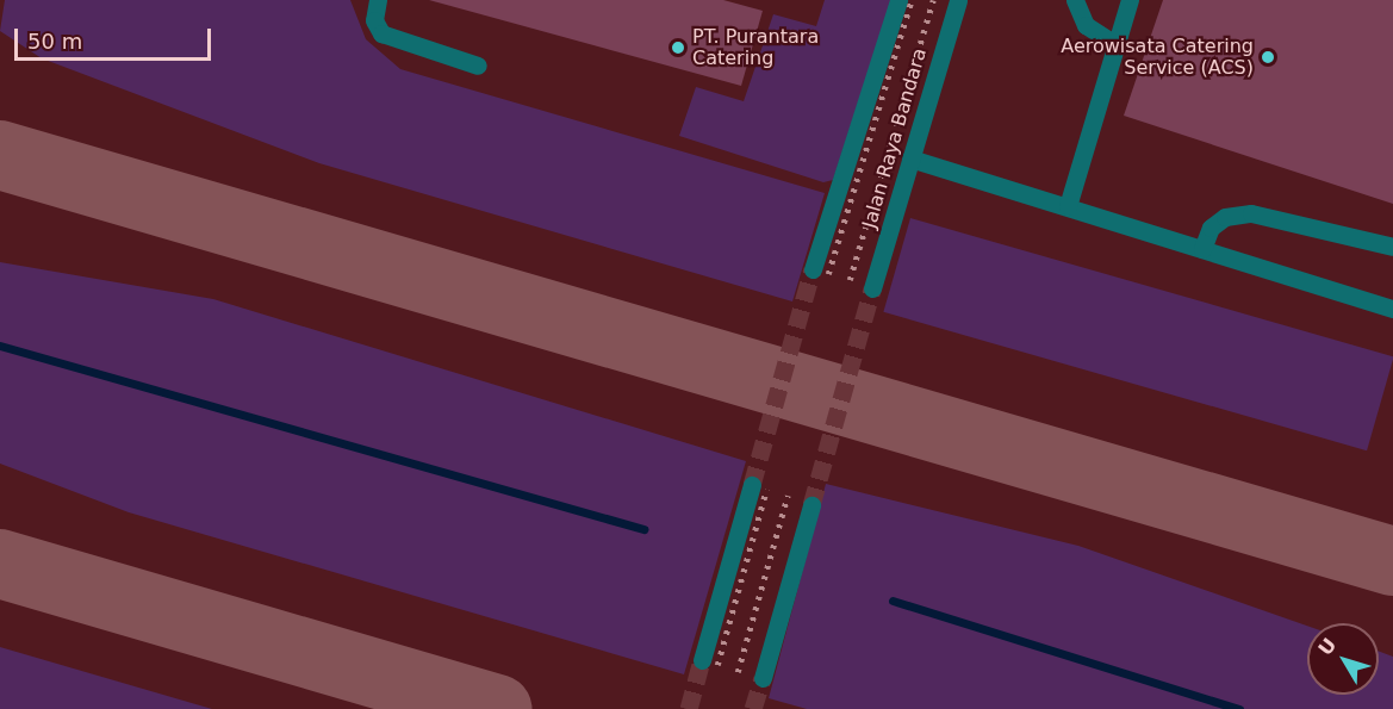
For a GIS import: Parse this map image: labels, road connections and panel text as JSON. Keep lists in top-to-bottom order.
{
  "streets": {
    "street": ["Jalan Raya Bandara"]
  },
  "places": ["PT. Purantara Catering", "Aerowisata Catering Service (ACS)"],
  "scale_bar": "50 m",
  "north": "top left"
}
